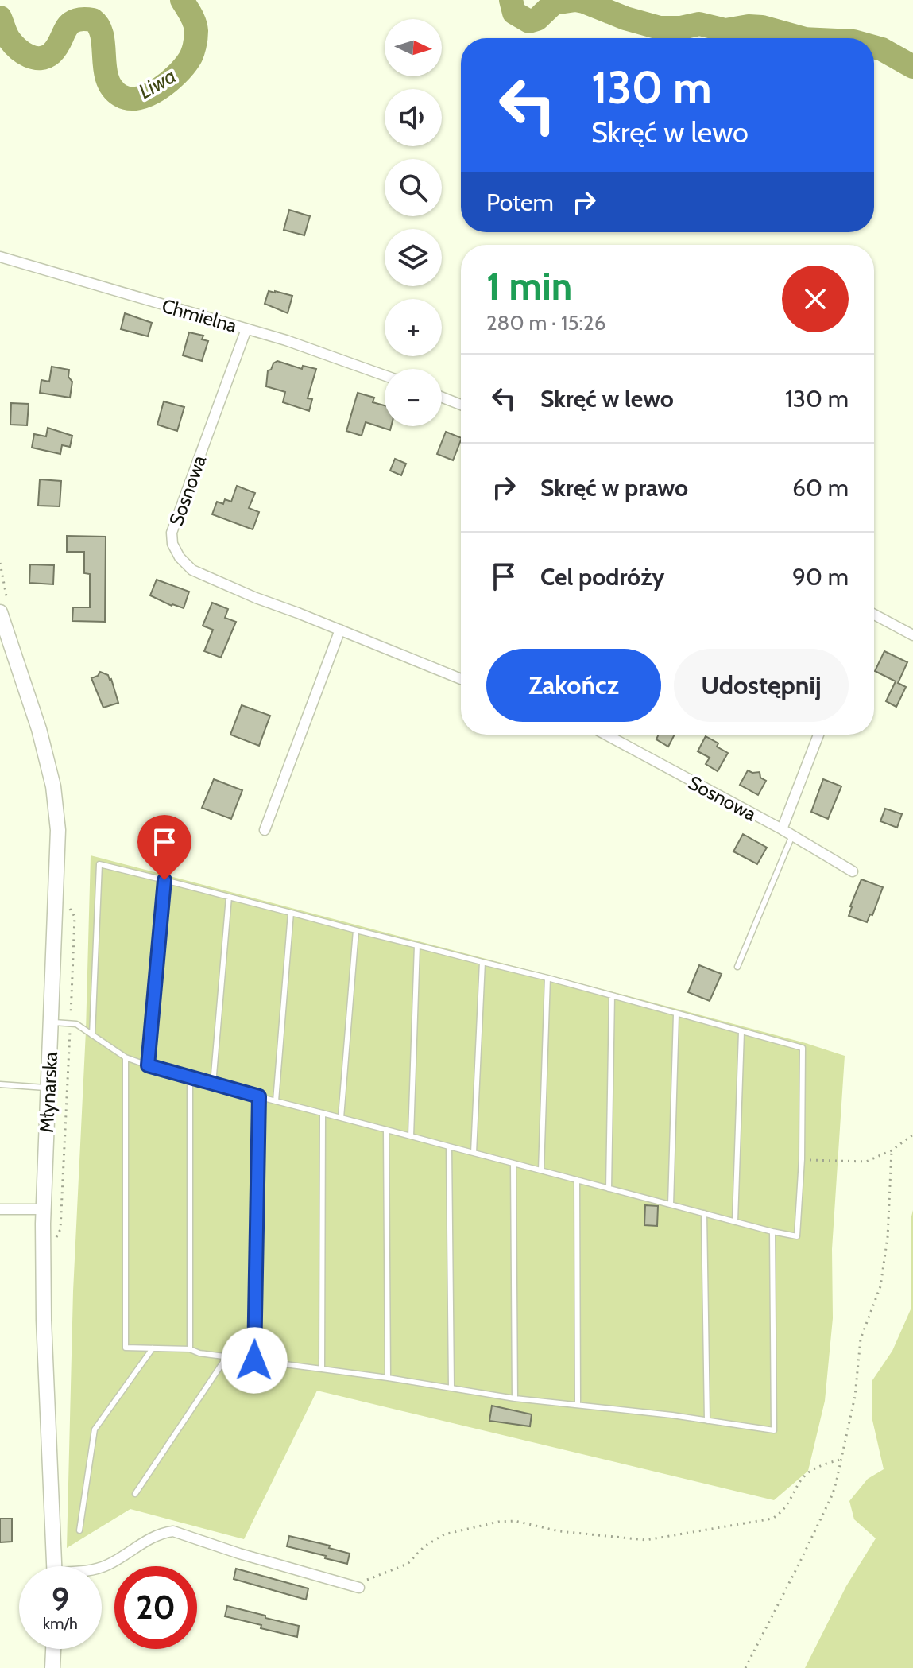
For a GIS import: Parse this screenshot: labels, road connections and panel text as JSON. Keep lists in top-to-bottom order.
{
  "streets": {
    "street": ["Chmielna", "Sosnowa", "Młynarska"]
  },
  "crossings": [
    ["Chmielna", "Sosnowa"]
  ],
  "water": ["Liwa"],
  "north": "right",
  "page": {
    "map_buttons": ["+", "−"],
    "turn": ["130 m", "Skręć w lewo"],
    "then": "Potem",
    "heading": ["1 min", "280 m · 15:26"],
    "list": [
      {
        "name": "Skręć w lewo",
        "value": "130 m"
      },
      {
        "name": "Skręć w prawo",
        "value": "60 m"
      },
      {
        "name": "Cel podróży",
        "value": "90 m"
      }
    ],
    "buttons": ["Zakończ", "Udostępnij"],
    "speed": "9 km/h",
    "limit": "20"
  }
}
